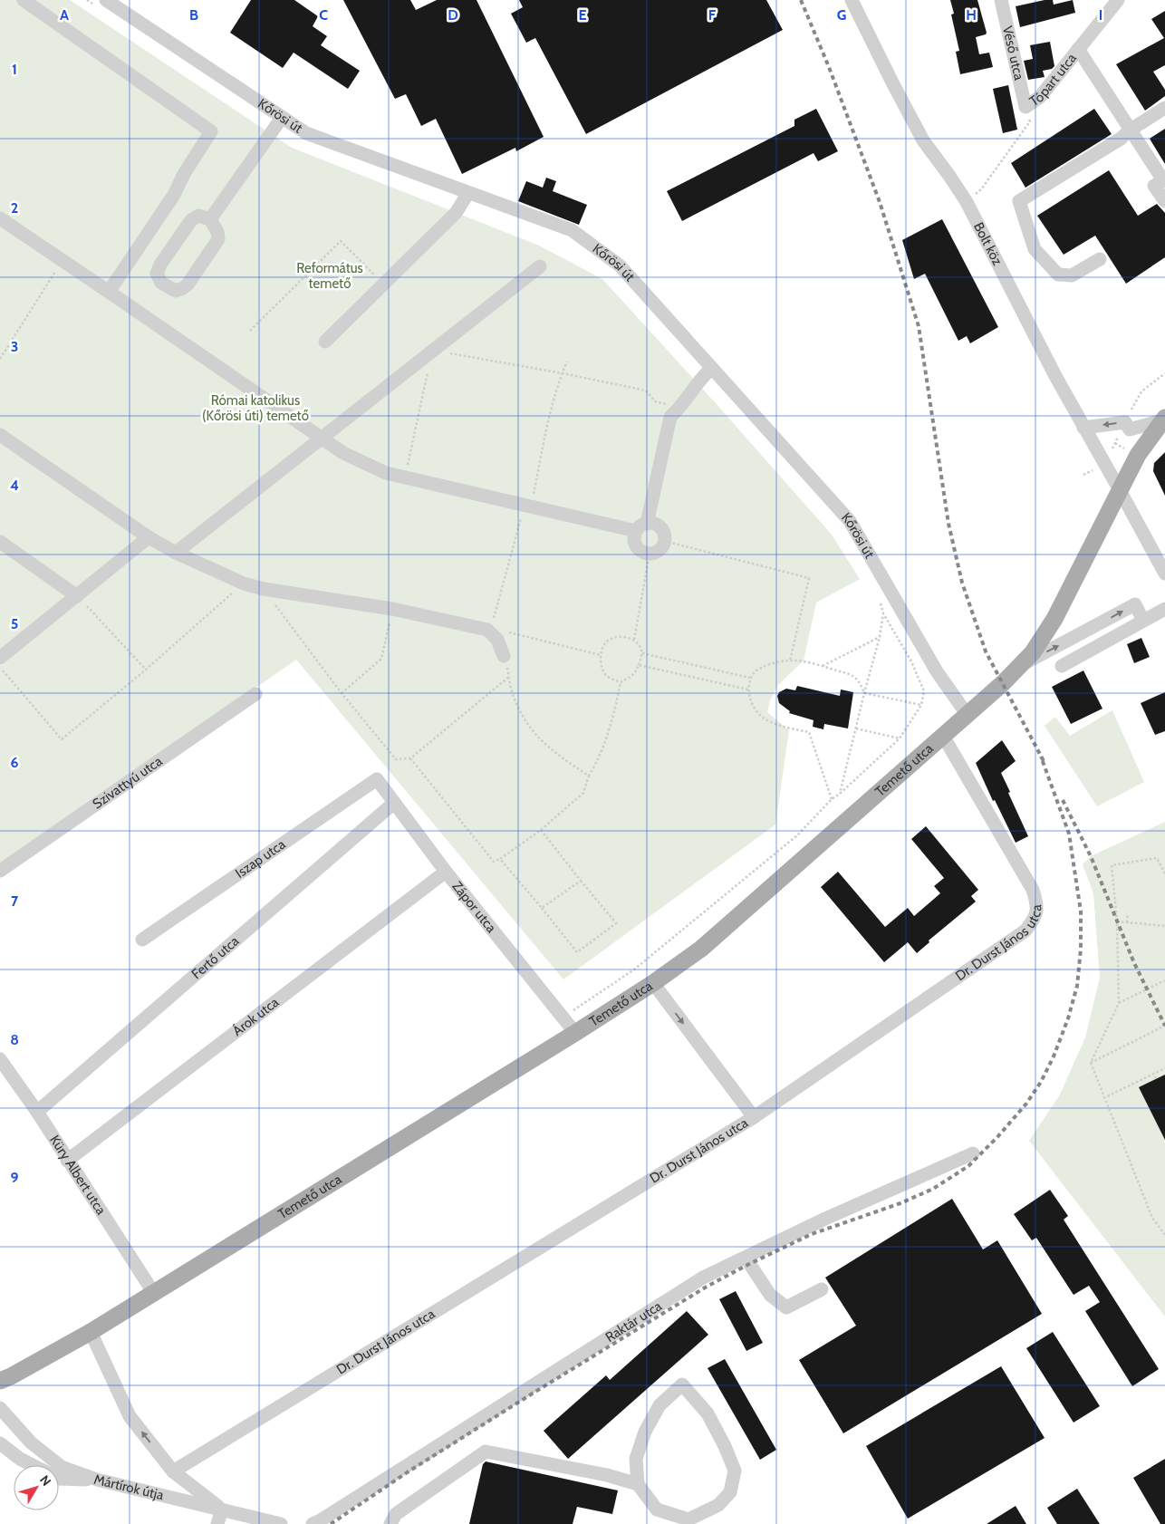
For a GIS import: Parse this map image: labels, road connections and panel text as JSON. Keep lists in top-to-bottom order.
{
  "streets": {
    "main road": ["Temető utca"],
    "street": [
      "Véső utca",
      "Tópart utca",
      "Kőrösi út",
      "Bolt köz",
      "Szivattyú utca",
      "Iszap utca",
      "Zápor utca",
      "Dr. Durst János utca",
      "Fertő utca",
      "Árok utca",
      "Küry Albert utca",
      "Raktár utca",
      "Mártírok útja"
    ]
  },
  "crossings": [
    ["Véső utca", "Tópart utca"],
    ["Tópart utca", "Bolt köz"],
    ["Kőrösi út", "Temető utca"],
    ["Bolt köz", "Temető utca"],
    ["Temető utca", "Zápor utca"],
    ["Temető utca", "Dr. Durst János utca"],
    ["Temető utca", "Küry Albert utca"],
    ["Iszap utca", "Zápor utca"],
    ["Zápor utca", "Fertő utca"],
    ["Zápor utca", "Árok utca"],
    ["Fertő utca", "Küry Albert utca"],
    ["Árok utca", "Küry Albert utca"]
  ],
  "parks": ["Református temető", "Római katolikus (Kőrösi úti) temető"],
  "north": "top right",
  "grid": {
    "columns": [
      "A",
      "B",
      "C",
      "D",
      "E",
      "F",
      "G",
      "H",
      "I"
    ],
    "rows": [
      "1",
      "2",
      "3",
      "4",
      "5",
      "6",
      "7",
      "8",
      "9"
    ]
  }
}
